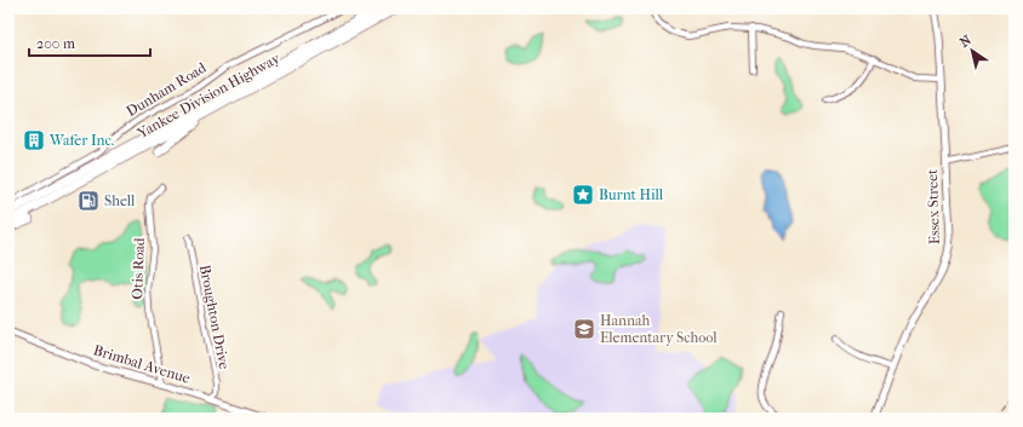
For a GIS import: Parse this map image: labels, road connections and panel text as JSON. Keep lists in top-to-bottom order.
{
  "streets": {
    "highway": ["Yankee Division Highway"],
    "main road": ["Essex Street", "Brimbal Avenue"],
    "street": ["Dunham Road", "Otis Road", "Broughton Drive"]
  },
  "crossings": [
    ["Otis Road", "Brimbal Avenue"],
    ["Broughton Drive", "Brimbal Avenue"]
  ],
  "places": {
    "building": ["Wafer Inc."],
    "place": ["Burnt Hill"],
    "fuel station": ["Shell"],
    "school or university": ["Hannah Elementary School"]
  },
  "scale_bar": "200 m",
  "north": "top left"
}
